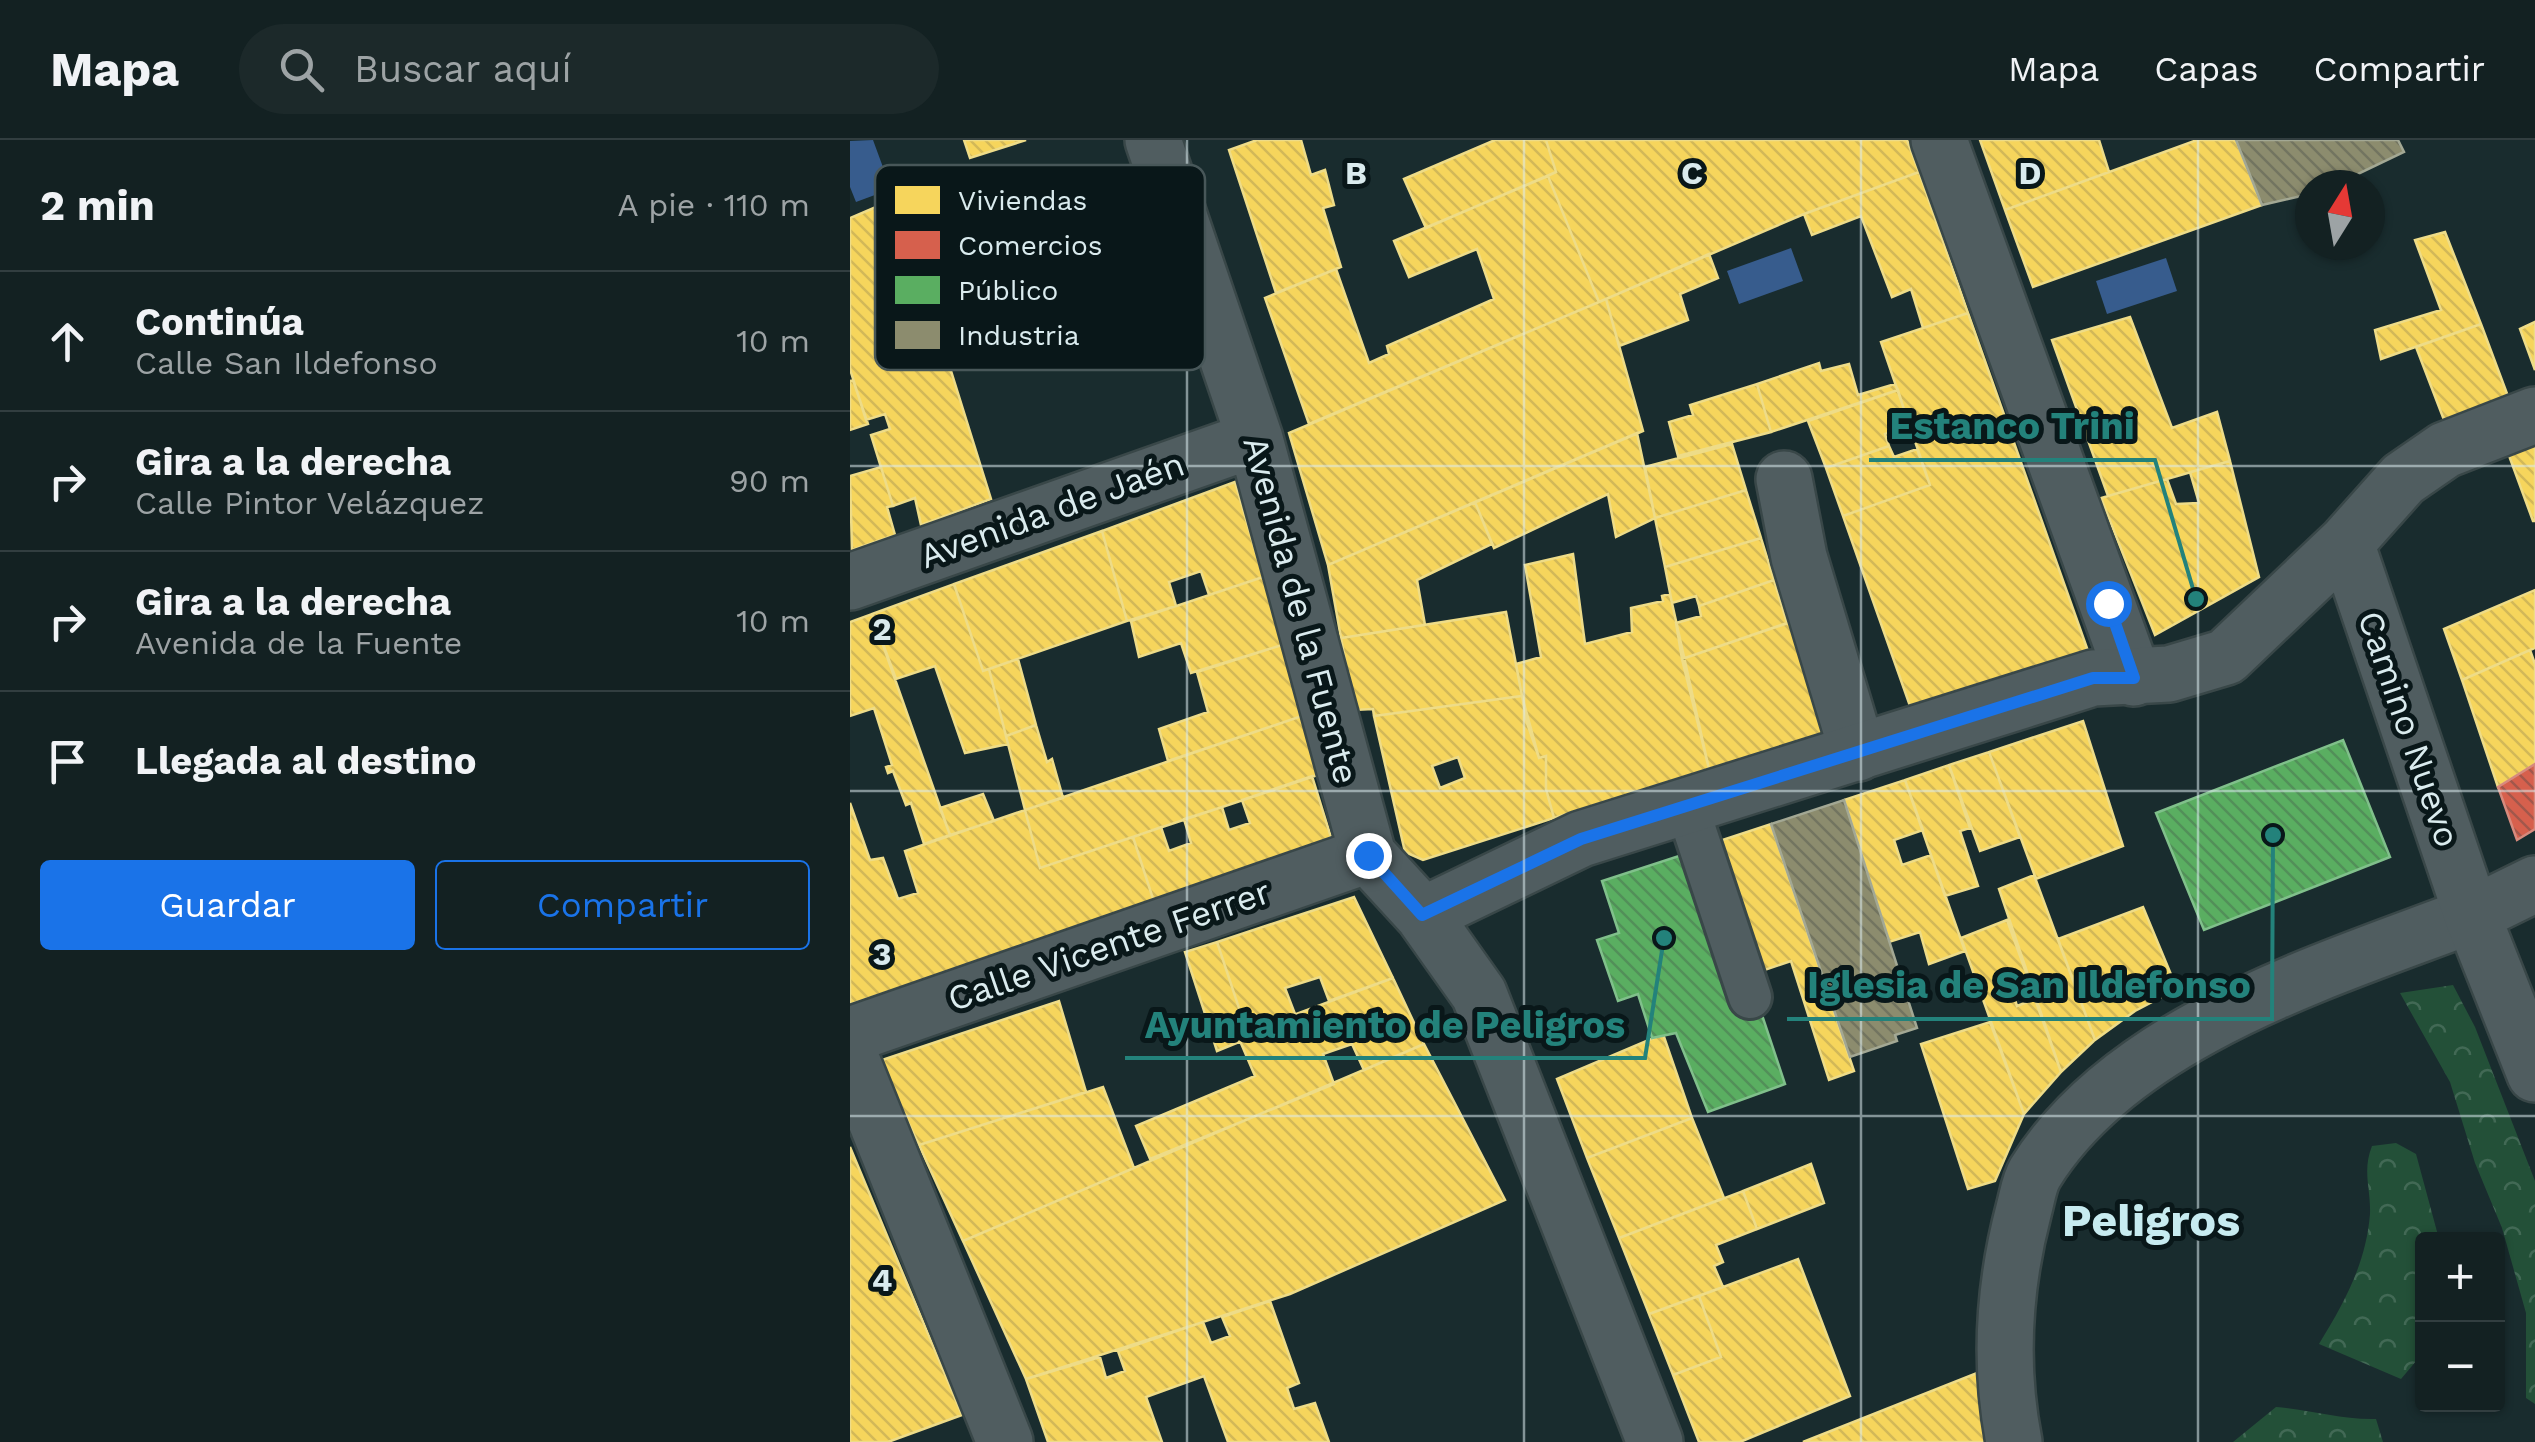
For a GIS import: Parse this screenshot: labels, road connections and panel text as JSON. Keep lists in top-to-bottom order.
{
  "streets": {
    "street": [
      "Avenida de Jaén",
      "Avenida de la Fuente",
      "Camino Nuevo",
      "Calle Vicente Ferrer"
    ]
  },
  "crossings": [
    ["Avenida de Jaén", "Avenida de la Fuente"],
    ["Avenida de la Fuente", "Calle Vicente Ferrer"]
  ],
  "districts": ["Peligros"],
  "places": ["Estanco Trini", "Iglesia de San Ildefonso", "Ayuntamiento de Peligros"],
  "legend": [
    "Viviendas",
    "Comercios",
    "Público",
    "Industria"
  ],
  "north": "top",
  "page": {
    "header": "Mapa",
    "search": "Buscar aquí",
    "nav": ["Mapa", "Capas", "Compartir"],
    "heading": ["2 min", "A pie · 110 m"],
    "list": [
      ["Continúa", "Calle San Ildefonso", "10 m"],
      ["Gira a la derecha", "Calle Pintor Velázquez", "90 m"],
      ["Gira a la derecha", "Avenida de la Fuente", "10 m"],
      "Llegada al destino"
    ],
    "buttons": ["Guardar", "Compartir"],
    "map_buttons": ["+", "−"]
  },
  "grid": {
    "columns": ["B", "C", "D"],
    "rows": ["2", "3", "4"]
  }
}
